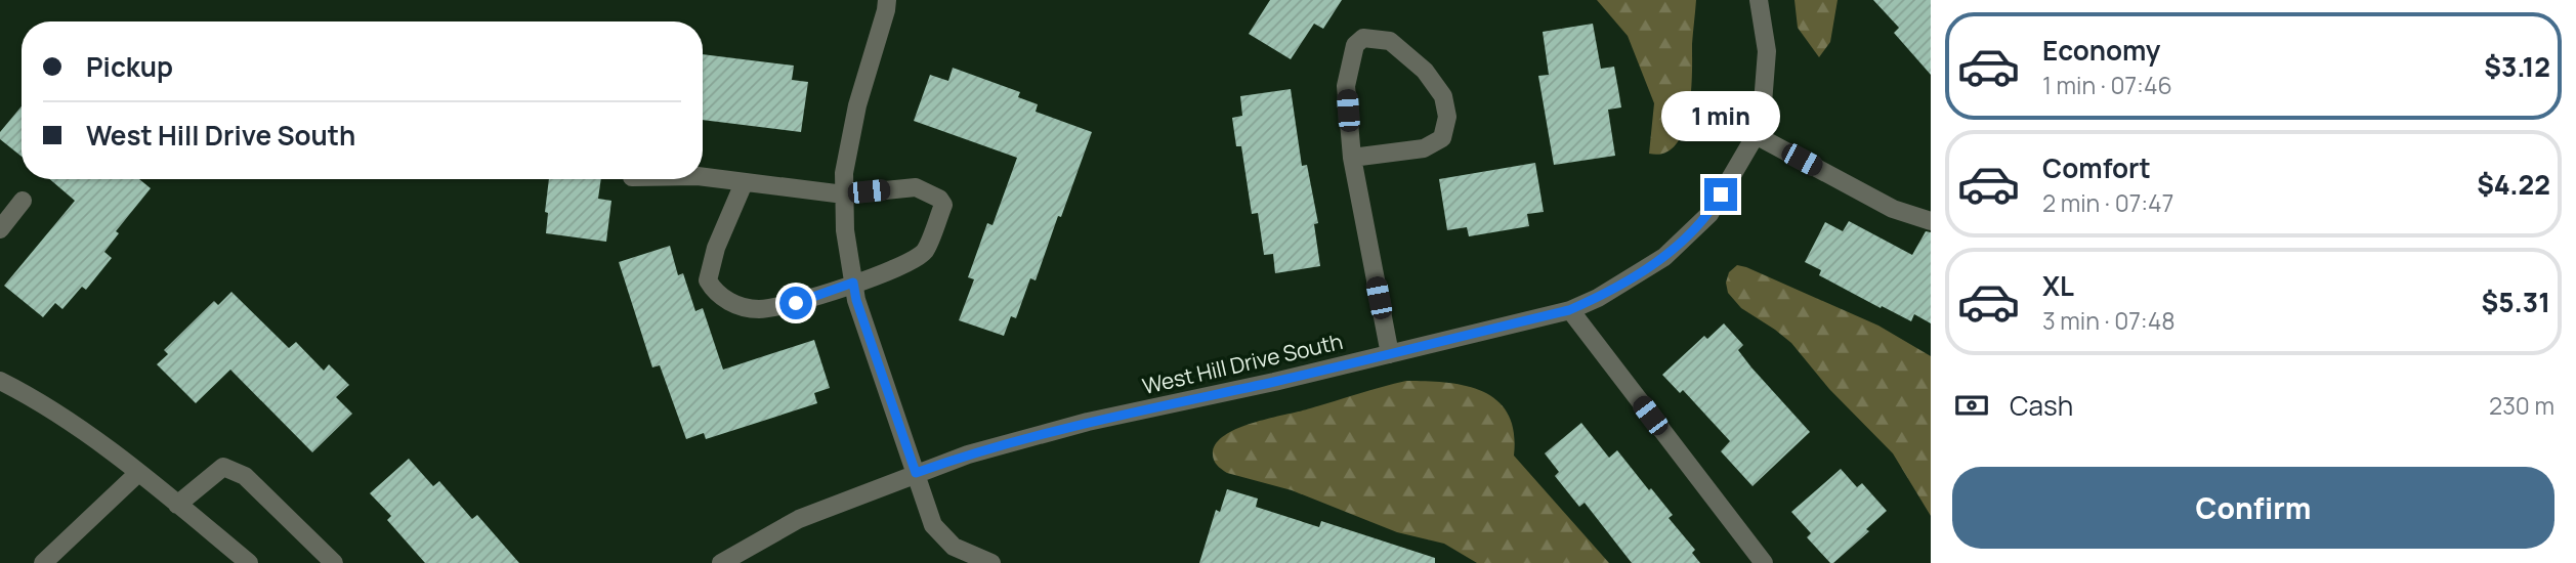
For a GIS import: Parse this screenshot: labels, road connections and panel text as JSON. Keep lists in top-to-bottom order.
{
  "streets": {
    "street": ["West Hill Drive South"]
  },
  "page": {
    "list": [
      {
        "name": "Economy",
        "note": "1 min · 07:46",
        "value": "$3.12"
      },
      {
        "name": "Comfort",
        "note": "2 min · 07:47",
        "value": "$4.22"
      },
      {
        "name": "XL",
        "note": "3 min · 07:48",
        "value": "$5.31"
      }
    ],
    "banner": ["Pickup", "West Hill Drive South"],
    "bubble": "1 min",
    "pay": ["Cash", "230 m"],
    "buttons": "Confirm"
  }
}
